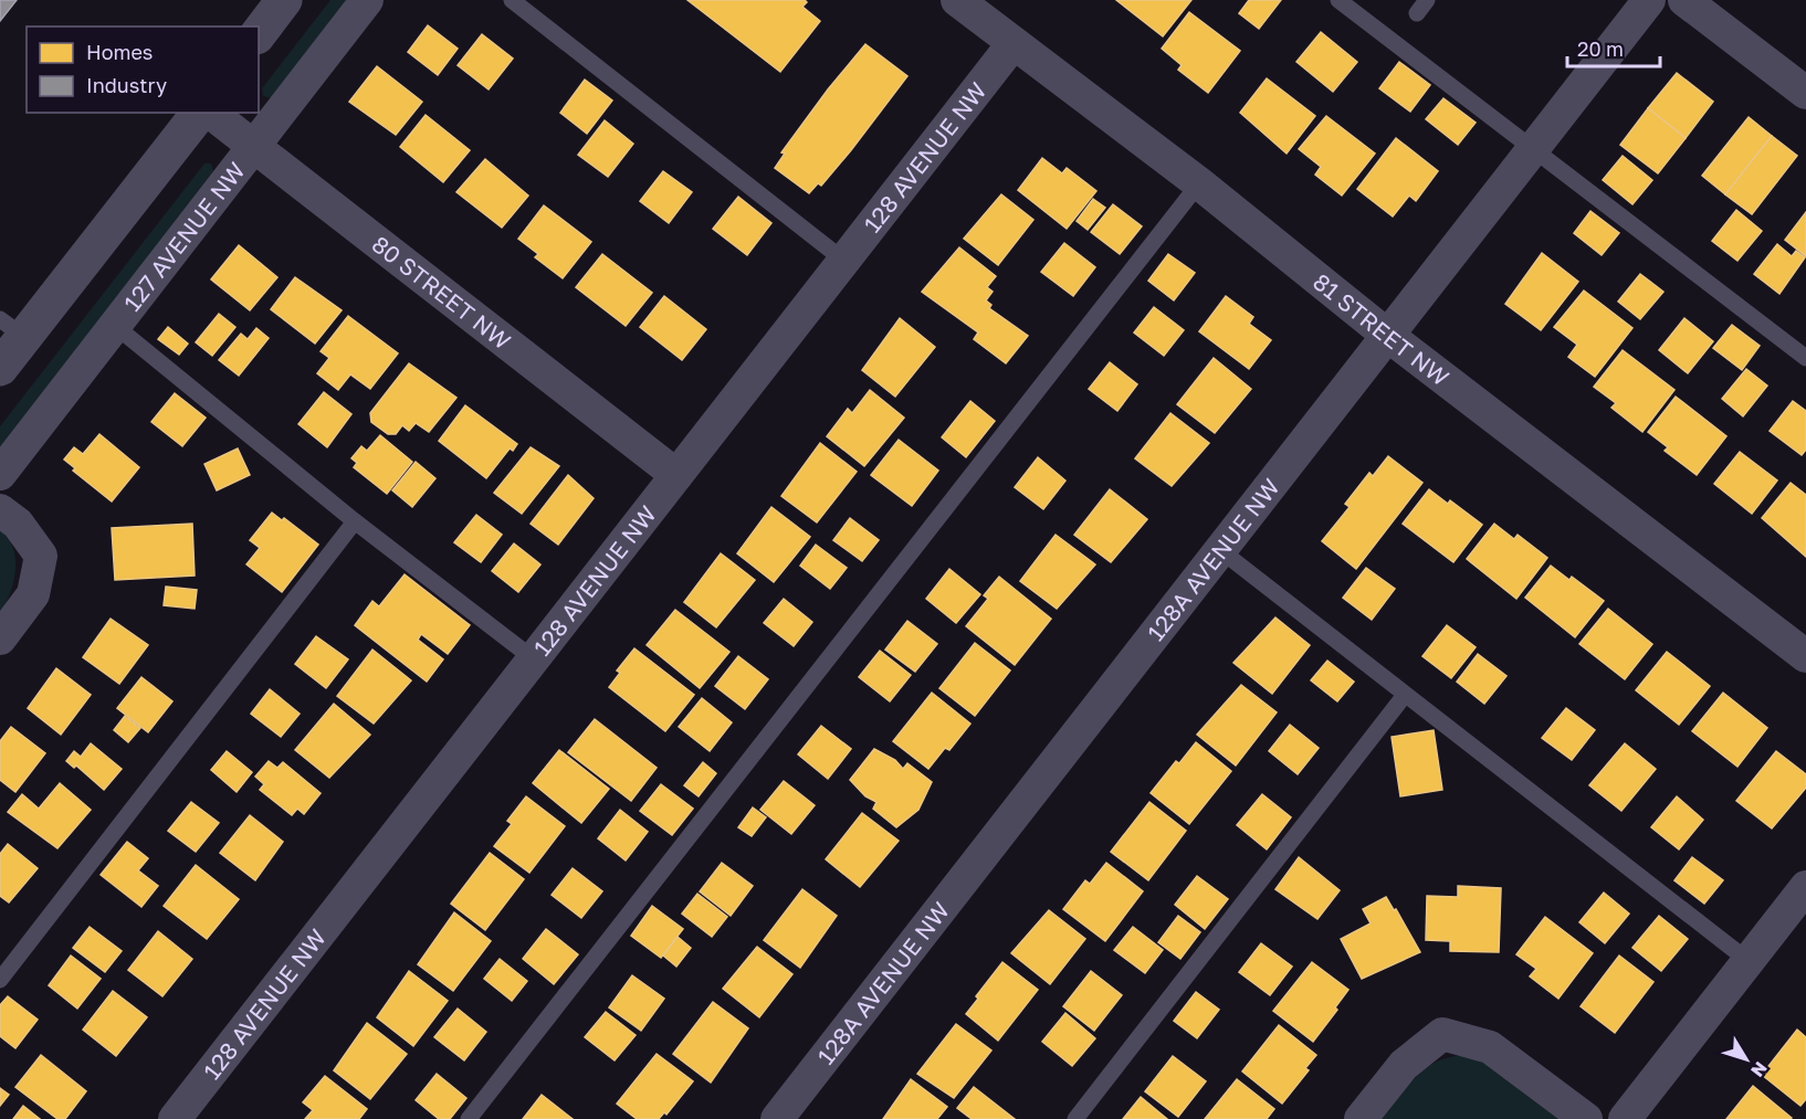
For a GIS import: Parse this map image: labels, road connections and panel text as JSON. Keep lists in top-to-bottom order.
{
  "streets": {
    "street": [
      "128 AVENUE NW",
      "127 AVENUE NW",
      "80 STREET NW",
      "81 STREET NW",
      "128A AVENUE NW"
    ]
  },
  "crossings": [
    ["128 AVENUE NW", "80 STREET NW"],
    ["128 AVENUE NW", "81 STREET NW"],
    ["127 AVENUE NW", "80 STREET NW"],
    ["81 STREET NW", "128A AVENUE NW"]
  ],
  "legend": ["Homes", "Industry"],
  "scale_bar": "20 m",
  "north": "bottom right"
}
